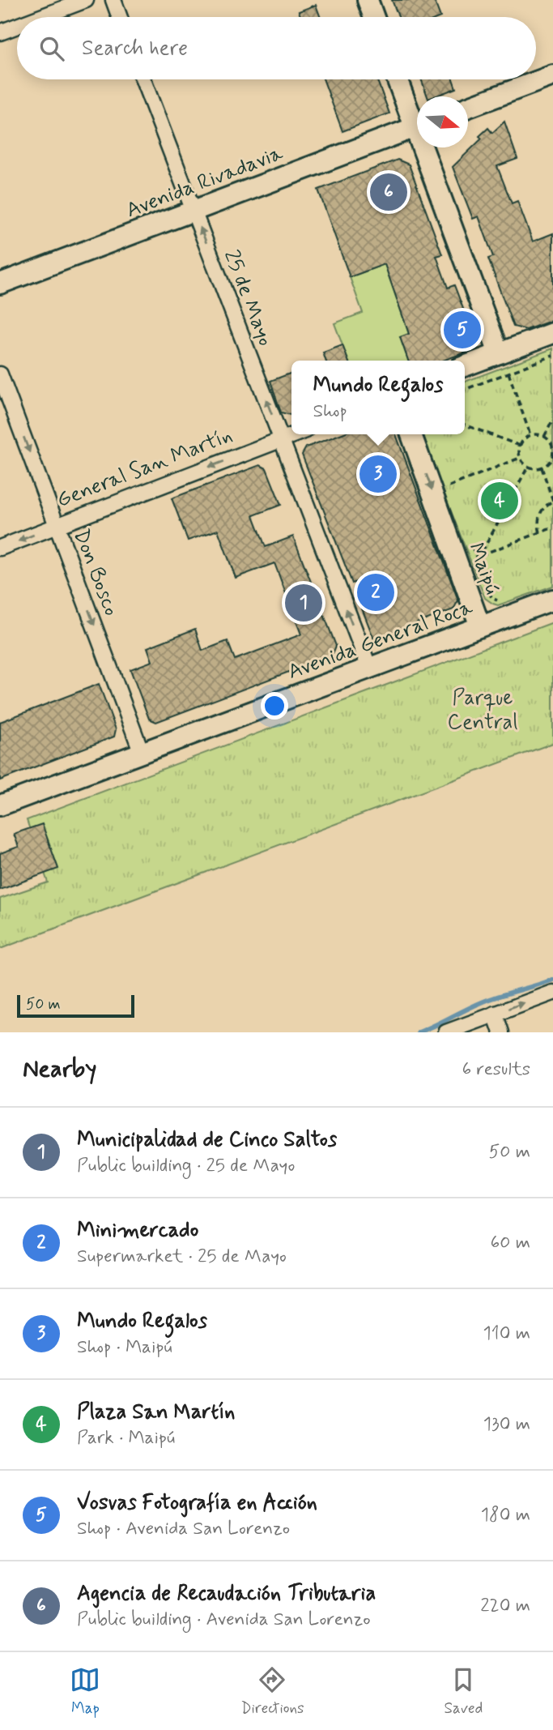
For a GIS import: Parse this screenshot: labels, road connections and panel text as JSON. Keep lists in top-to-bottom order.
{
  "streets": {
    "main road": ["Avenida Rivadavia", "Maipú", "Avenida General Roca"],
    "street": ["25 de Mayo", "General San Martín", "Don Bosco"]
  },
  "crossings": [
    ["Avenida Rivadavia", "25 de Mayo"],
    ["25 de Mayo", "General San Martín"],
    ["25 de Mayo", "Avenida General Roca"],
    ["General San Martín", "Don Bosco"],
    ["Maipú", "Avenida General Roca"],
    ["Don Bosco", "Avenida General Roca"]
  ],
  "one_way": [
    "25 de Mayo",
    "General San Martín",
    "Maipú",
    "Don Bosco"
  ],
  "parks": ["Parque Central"],
  "scale_bar": "50 m",
  "north": "right",
  "page": {
    "search": "Search here",
    "pins": [
      "6",
      "5",
      "3",
      "4",
      "2",
      "1"
    ],
    "popup": ["Mundo Regalos", "Shop"],
    "scale": "50 m",
    "heading": ["Nearby", "6 results"],
    "list": [
      {
        "mark": "1",
        "name": "Municipalidad de Cinco Saltos",
        "note": "Public building · 25 de Mayo",
        "value": "50 m"
      },
      {
        "mark": "2",
        "name": "Minimercado",
        "note": "Supermarket · 25 de Mayo",
        "value": "60 m"
      },
      {
        "mark": "3",
        "name": "Mundo Regalos",
        "note": "Shop · Maipú",
        "value": "110 m"
      },
      {
        "mark": "4",
        "name": "Plaza San Martín",
        "note": "Park · Maipú",
        "value": "130 m"
      },
      {
        "mark": "5",
        "name": "Vosvas Fotografía en Acción",
        "note": "Shop · Avenida San Lorenzo",
        "value": "180 m"
      },
      {
        "mark": "6",
        "name": "Agencia de Recaudación Tributaria",
        "note": "Public building · Avenida San Lorenzo",
        "value": "220 m"
      }
    ],
    "nav": ["Map", "Directions", "Saved"]
  }
}
